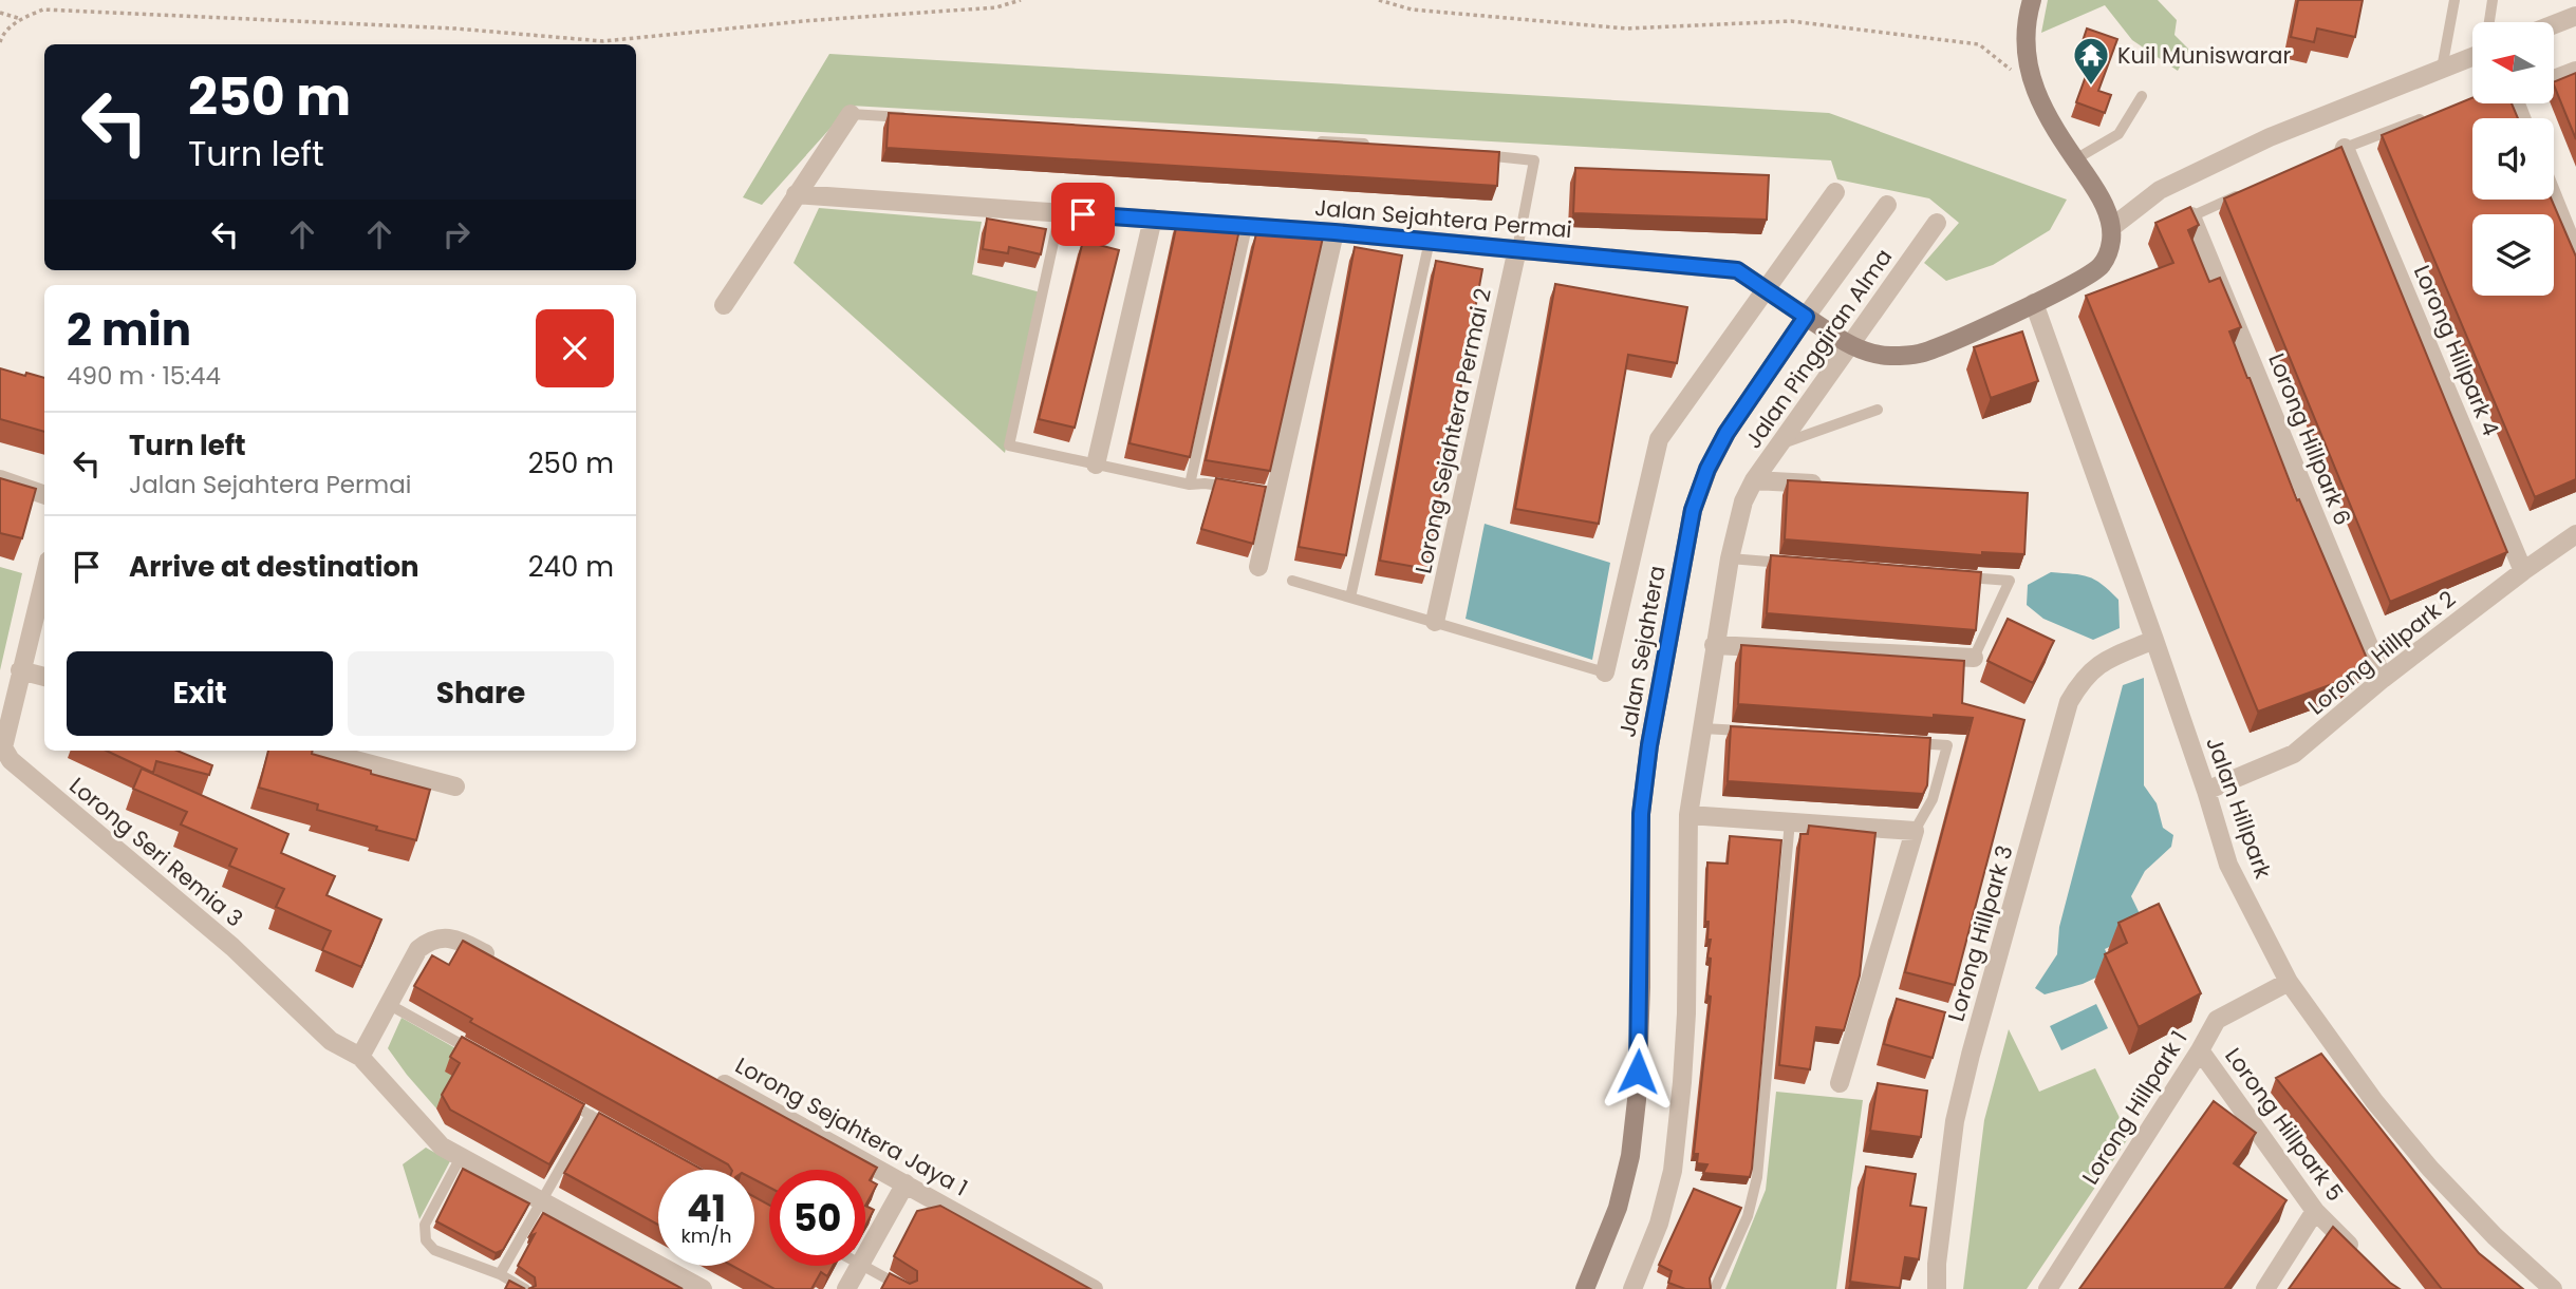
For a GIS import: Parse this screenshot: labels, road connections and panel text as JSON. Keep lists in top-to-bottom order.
{
  "streets": {
    "main road": ["Jalan Sejahtera"],
    "street": [
      "Jalan Sejahtera Permai",
      "Jalan Pinggiran Alma",
      "Lorong Hillpark 4",
      "Lorong Sejahtera Permai 2",
      "Lorong Hillpark 6",
      "Lorong Hillpark 2",
      "Jalan Hillpark",
      "Lorong Seri Remia 3",
      "Lorong Hillpark 3",
      "Lorong Hillpark 1",
      "Lorong Hillpark 5",
      "Lorong Sejahtera Jaya 1"
    ]
  },
  "crossings": [
    ["Jalan Sejahtera Permai", "Lorong Sejahtera Permai 2"],
    ["Jalan Sejahtera Permai", "Jalan Sejahtera"],
    ["Lorong Hillpark 4", "Lorong Hillpark 2"],
    ["Lorong Hillpark 6", "Lorong Hillpark 2"],
    ["Lorong Hillpark 2", "Jalan Hillpark"],
    ["Jalan Hillpark", "Lorong Hillpark 3"],
    ["Jalan Hillpark", "Lorong Hillpark 1"],
    ["Lorong Hillpark 1", "Lorong Hillpark 5"]
  ],
  "places": {
    "temple": ["Kuil Muniswarar"]
  },
  "north": "left",
  "page": {
    "turn": ["250 m", "Turn left"],
    "heading": ["2 min", "490 m · 15:44"],
    "list": [
      {
        "name": "Turn left",
        "note": "Jalan Sejahtera Permai",
        "value": "250 m"
      },
      {
        "name": "Arrive at destination",
        "value": "240 m"
      }
    ],
    "buttons": ["Exit", "Share"],
    "speed": "41 km/h",
    "limit": "50"
  }
}
